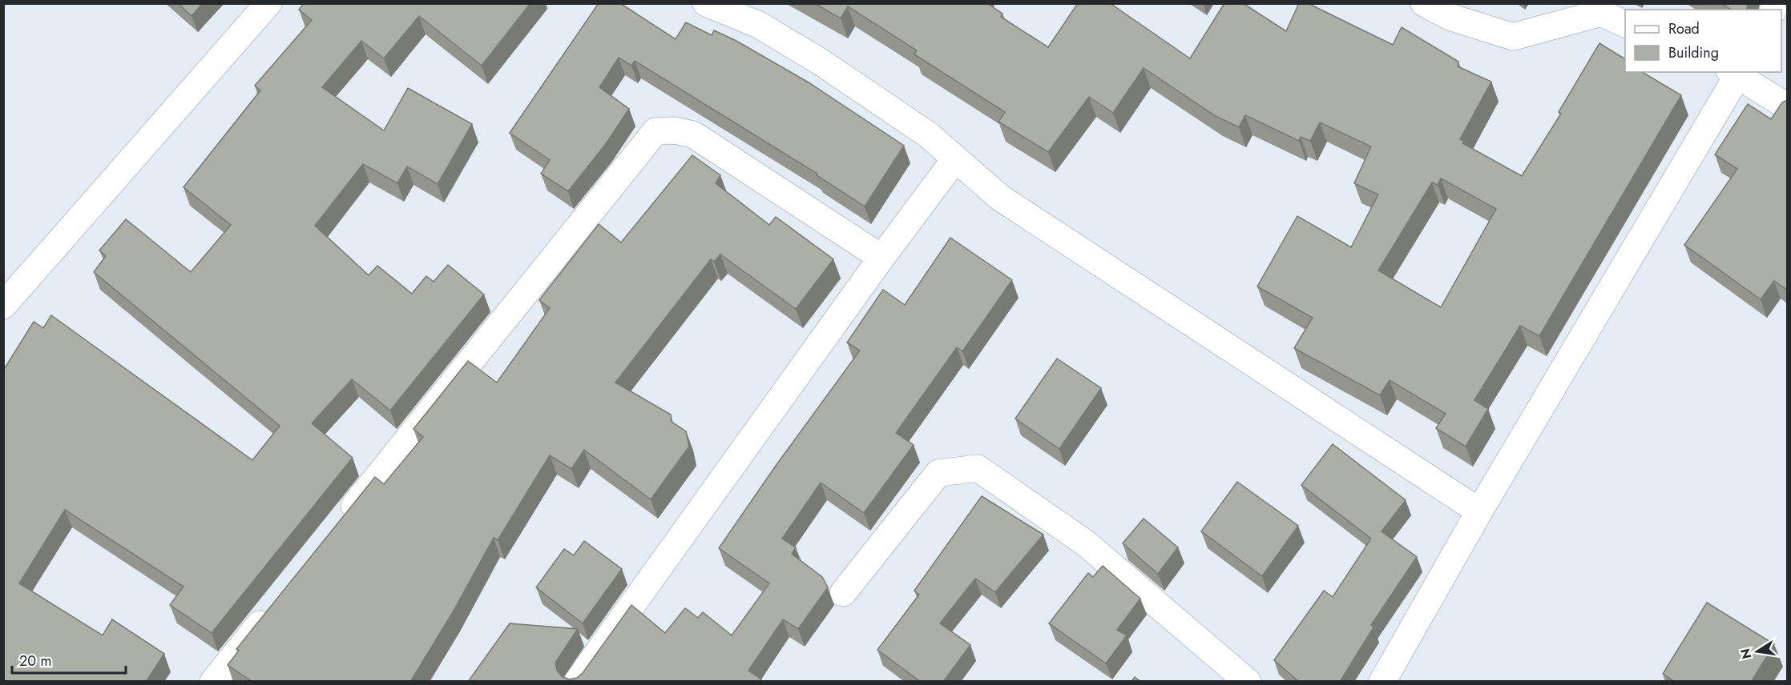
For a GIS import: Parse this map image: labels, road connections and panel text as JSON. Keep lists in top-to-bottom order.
{
  "legend": ["Road", "Building"],
  "scale_bar": "20 m",
  "north": "left"
}
